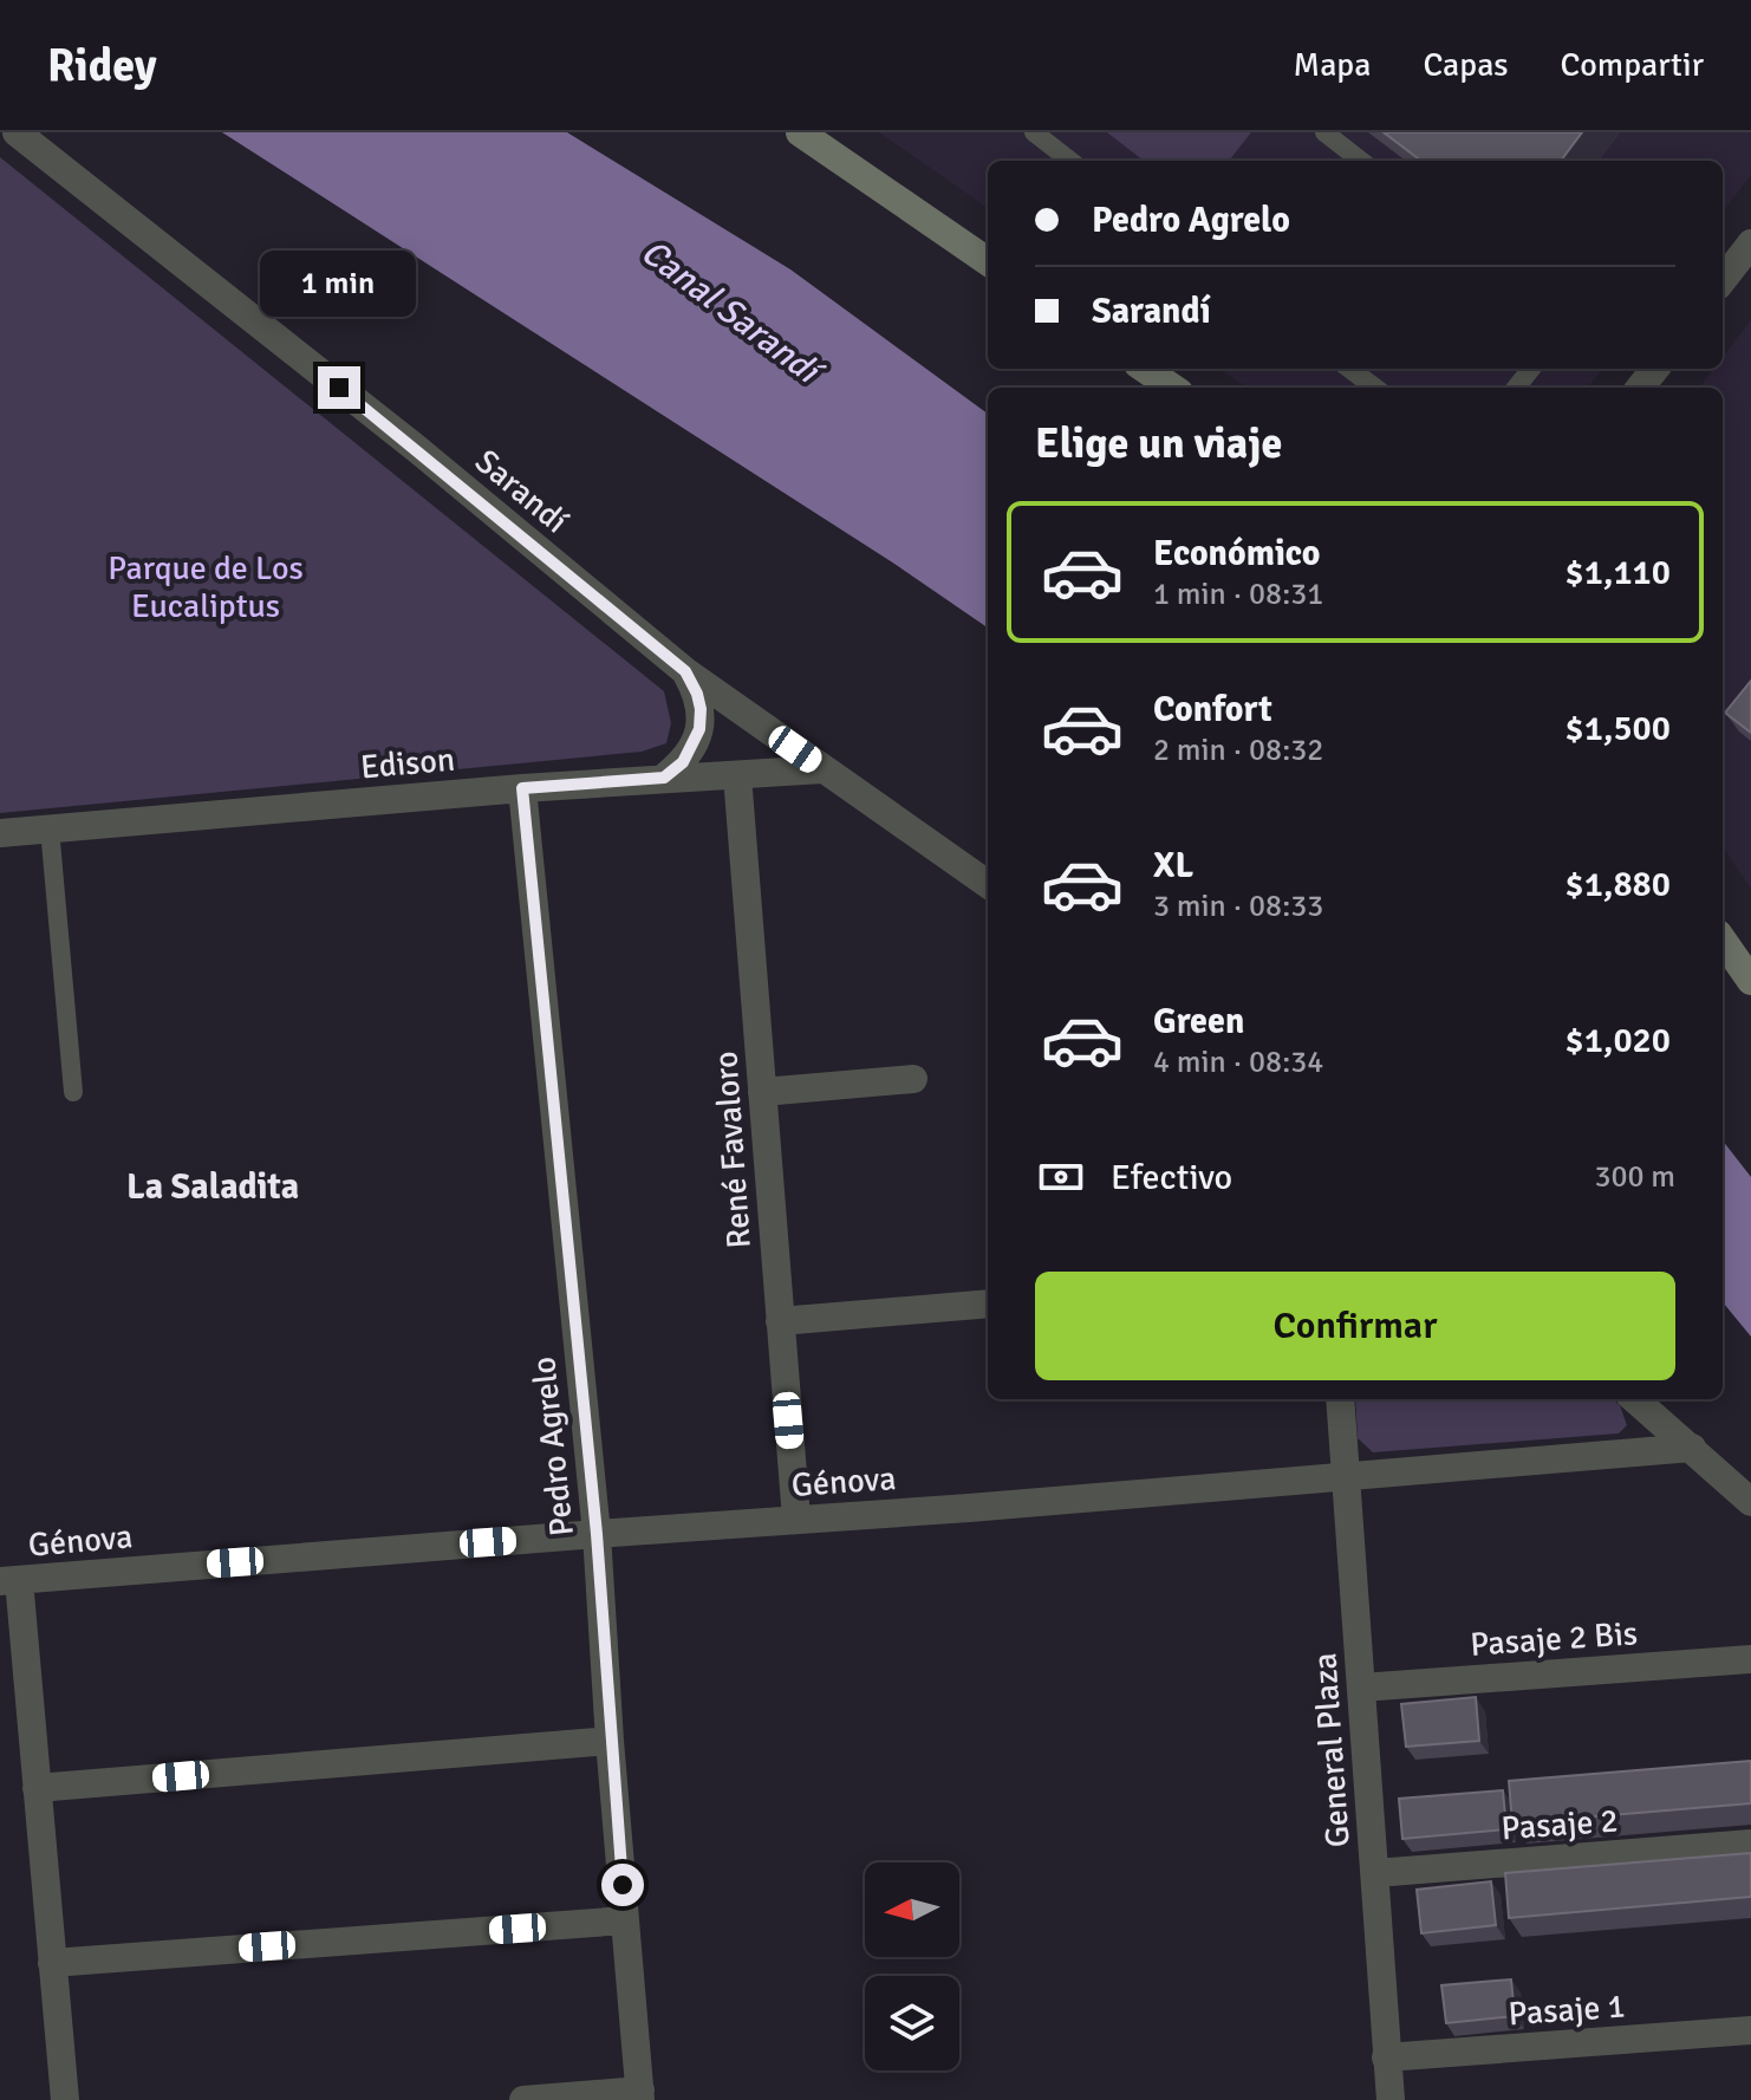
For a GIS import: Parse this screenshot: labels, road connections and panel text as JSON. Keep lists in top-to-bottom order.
{
  "streets": {
    "street": [
      "Sarandí",
      "Edison",
      "René Favaloro",
      "Pedro Agrelo",
      "Génova",
      "Pasaje 2 Bis",
      "General Plaza",
      "Pasaje 2",
      "Pasaje 1"
    ]
  },
  "crossings": [
    ["Sarandí", "Edison"],
    ["Edison", "René Favaloro"],
    ["Edison", "Pedro Agrelo"],
    ["René Favaloro", "Génova"],
    ["Pedro Agrelo", "Génova"],
    ["Génova", "General Plaza"],
    ["Pasaje 2 Bis", "General Plaza"],
    ["General Plaza", "Pasaje 2"],
    ["General Plaza", "Pasaje 1"]
  ],
  "districts": ["La Saladita"],
  "water": ["Canal Sarandí"],
  "parks": ["Parque de Los Eucaliptus"],
  "north": "left",
  "page": {
    "header": "Ridey",
    "nav": ["Mapa", "Capas", "Compartir"],
    "banner": ["Pedro Agrelo", "Sarandí"],
    "bubble": "1 min",
    "heading": "Elige un viaje",
    "list": [
      {
        "name": "Económico",
        "note": "1 min · 08:31",
        "value": "$1,110"
      },
      {
        "name": "Confort",
        "note": "2 min · 08:32",
        "value": "$1,500"
      },
      {
        "name": "XL",
        "note": "3 min · 08:33",
        "value": "$1,880"
      },
      {
        "name": "Green",
        "note": "4 min · 08:34",
        "value": "$1,020"
      }
    ],
    "pay": ["Efectivo", "300 m"],
    "buttons": "Confirmar"
  }
}
